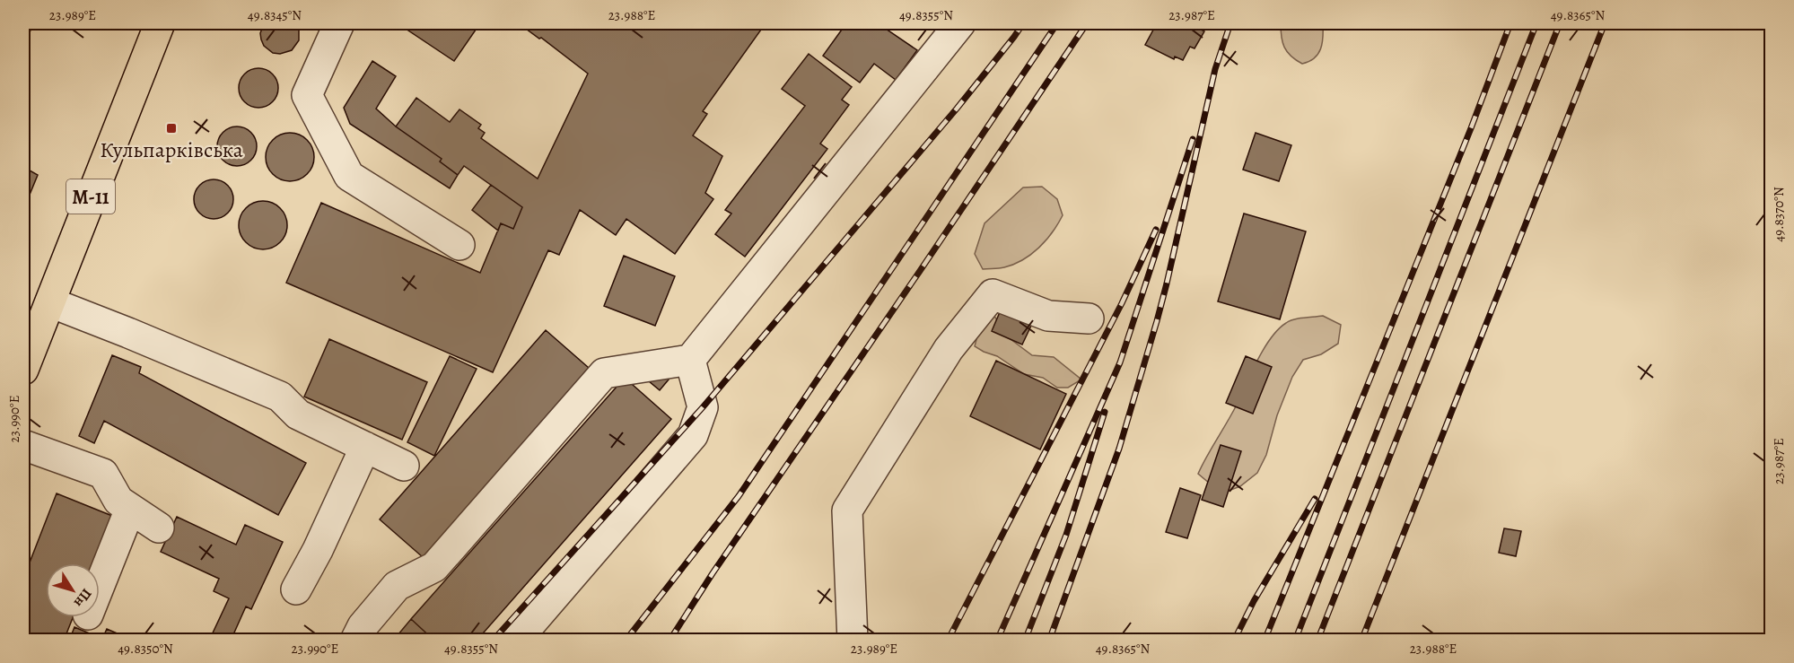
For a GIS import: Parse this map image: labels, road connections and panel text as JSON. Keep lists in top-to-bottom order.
{
  "streets": {
    "main road": ["М-11"]
  },
  "places": {
    "transit": ["Кульпарківська"]
  },
  "north": "bottom right",
  "coordinates": [
    "23.989°E",
    "49.8345°N",
    "23.988°E",
    "49.8355°N",
    "23.987°E",
    "49.8365°N",
    "49.8370°N",
    "23.990°E",
    "49.8350°N"
  ]
}
